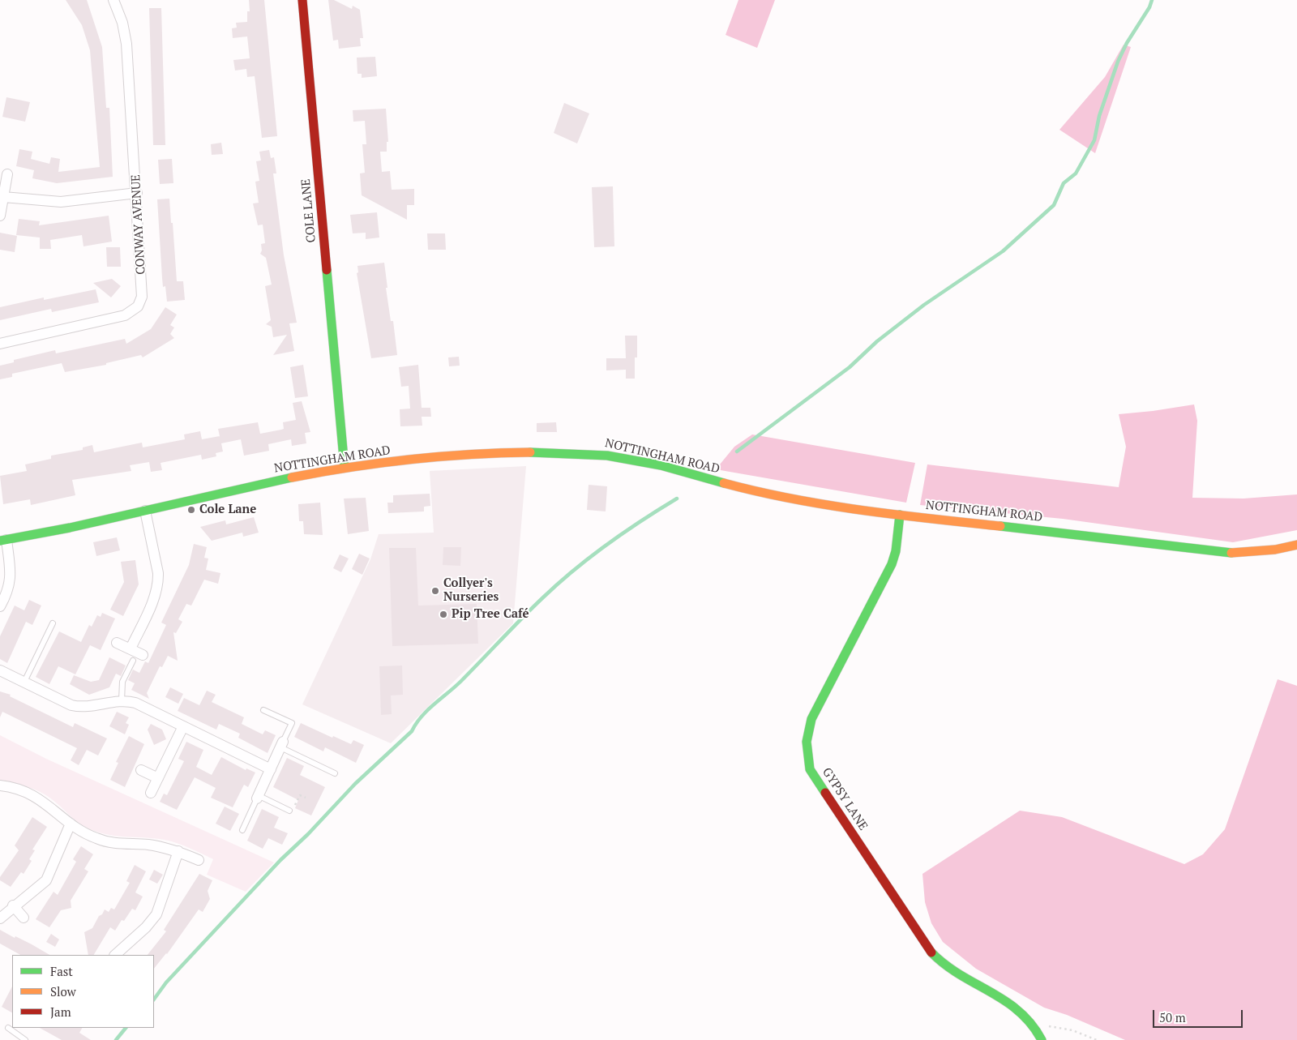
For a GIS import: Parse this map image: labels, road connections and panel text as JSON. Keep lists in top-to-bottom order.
{
  "streets": {
    "main road": ["COLE LANE", "NOTTINGHAM ROAD", "GYPSY LANE"],
    "street": ["CONWAY AVENUE"]
  },
  "crossings": [
    ["COLE LANE", "NOTTINGHAM ROAD"],
    ["NOTTINGHAM ROAD", "GYPSY LANE"]
  ],
  "places": ["Cole Lane", "Collyer's Nurseries", "Pip Tree Café"],
  "legend": ["Fast", "Slow", "Jam"],
  "scale_bar": "50 m"
}
